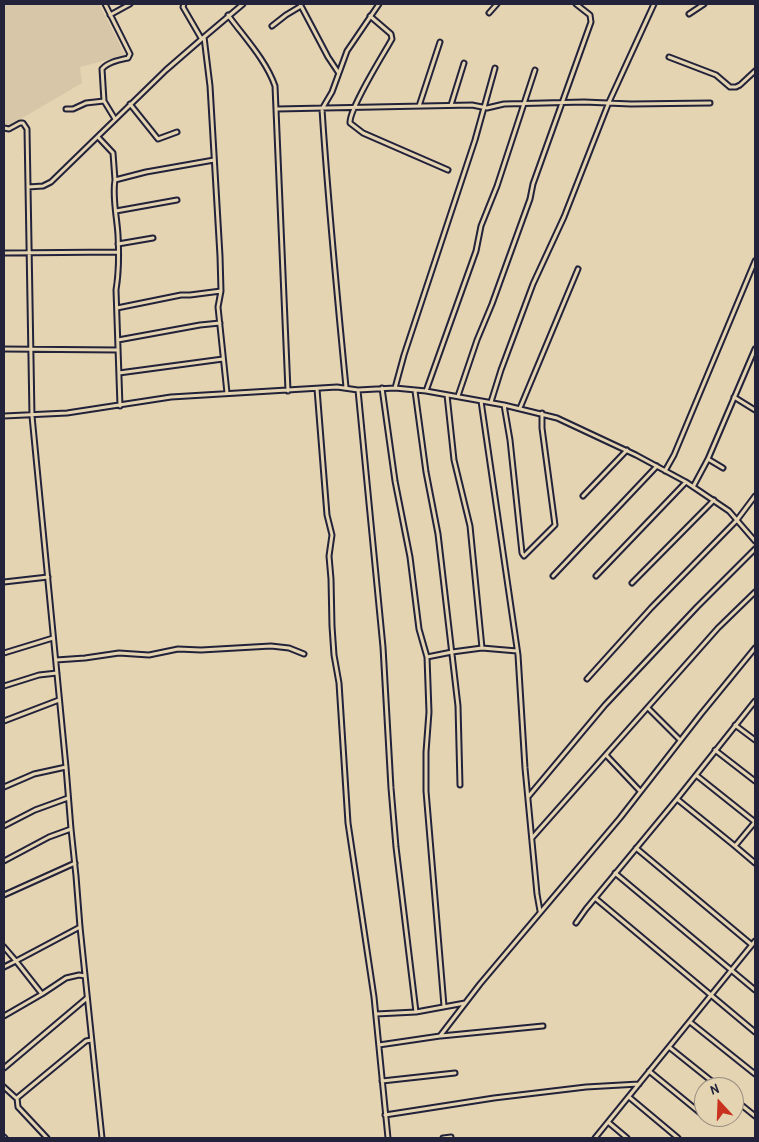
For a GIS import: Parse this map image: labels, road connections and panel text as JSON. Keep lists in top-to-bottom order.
{
  "north": "top"
}
